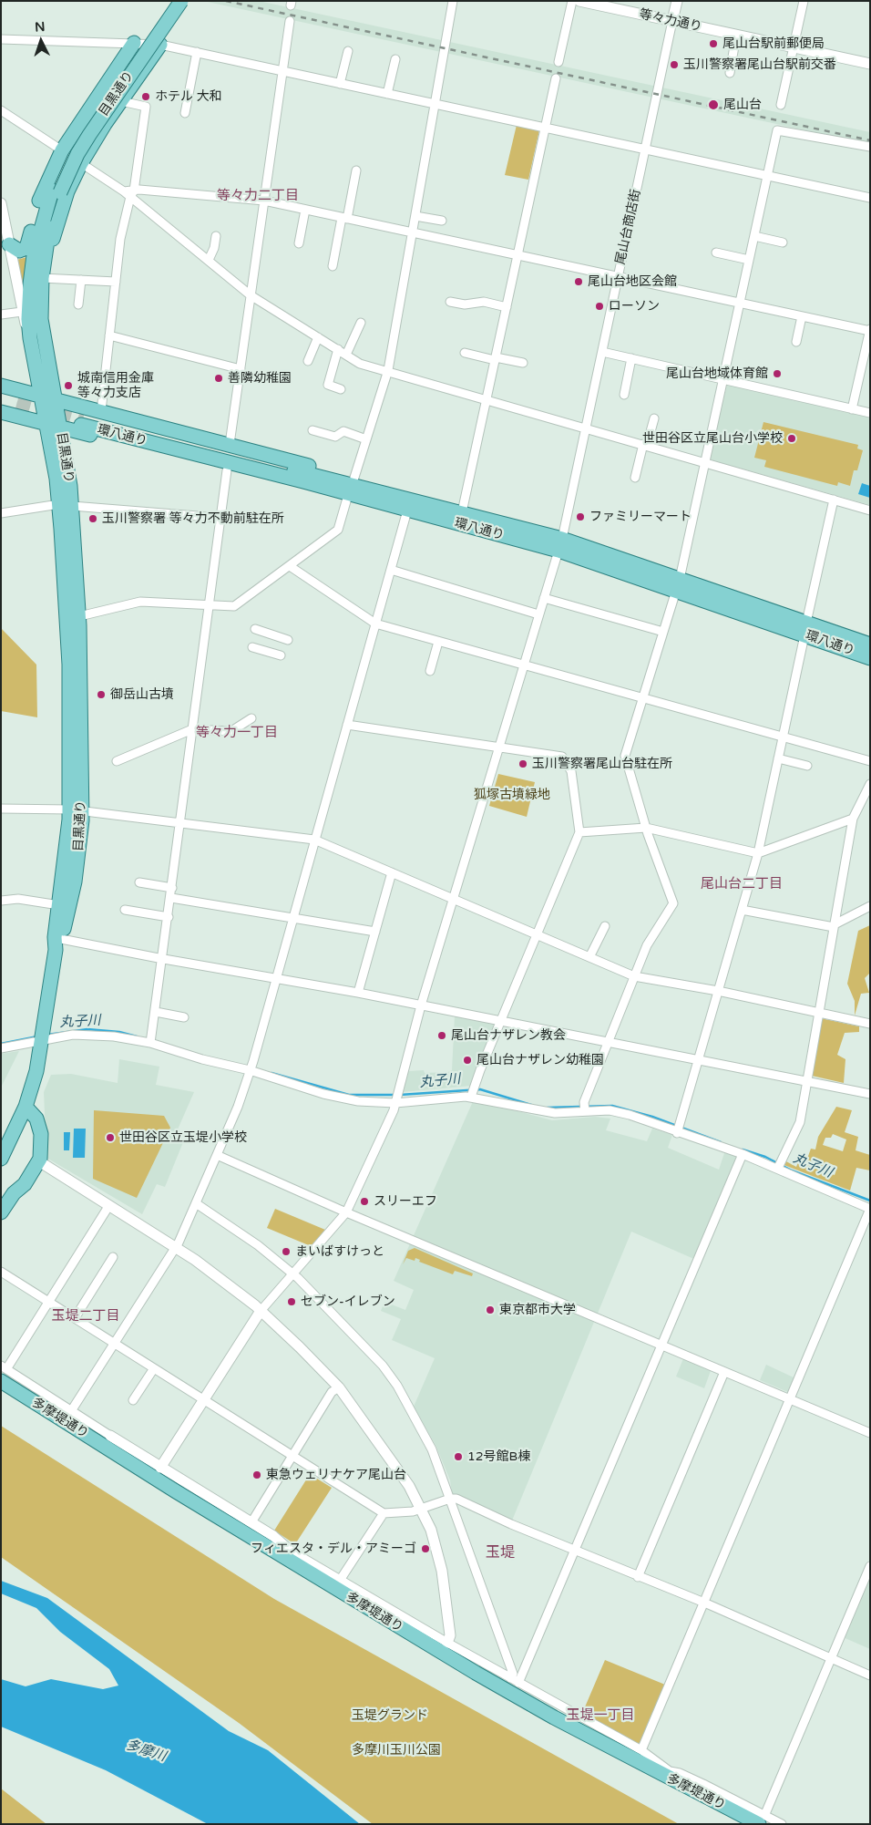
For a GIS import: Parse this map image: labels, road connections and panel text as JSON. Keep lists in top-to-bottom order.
{
  "streets": {
    "main road": ["目黒通り", "環八通り", "多摩堤通り"],
    "street": ["等々力通り", "尾山台商店街"]
  },
  "crossings": [
    ["等々力通り", "尾山台商店街"],
    ["尾山台商店街", "環八通り"]
  ],
  "districts": [
    "等々力二丁目",
    "等々力一丁目",
    "尾山台二丁目",
    "玉堤二丁目",
    "玉堤",
    "玉堤一丁目"
  ],
  "water": ["丸子川", "多摩川"],
  "parks": ["狐塚古墳緑地", "玉堤グランド", "多摩川玉川公園"],
  "places": [
    "尾山台駅前郵便局",
    "玉川警察署尾山台駅前交番",
    "ホテル 大和",
    "尾山台",
    "尾山台地区会館",
    "ローソン",
    "尾山台地域体育館",
    "善隣幼稚園",
    "城南信用金庫 等々力支店",
    "世田谷区立尾山台小学校",
    "ファミリーマート",
    "玉川警察署 等々力不動前駐在所",
    "御岳山古墳",
    "玉川警察署尾山台駐在所",
    "尾山台ナザレン教会",
    "尾山台ナザレン幼稚園",
    "世田谷区立玉堤小学校",
    "スリーエフ",
    "まいばすけっと",
    "セブン-イレブン",
    "東京都市大学",
    "12号館B棟",
    "東急ウェリナケア尾山台",
    "フィエスタ・デル・アミーゴ"
  ],
  "north": "top"
}
